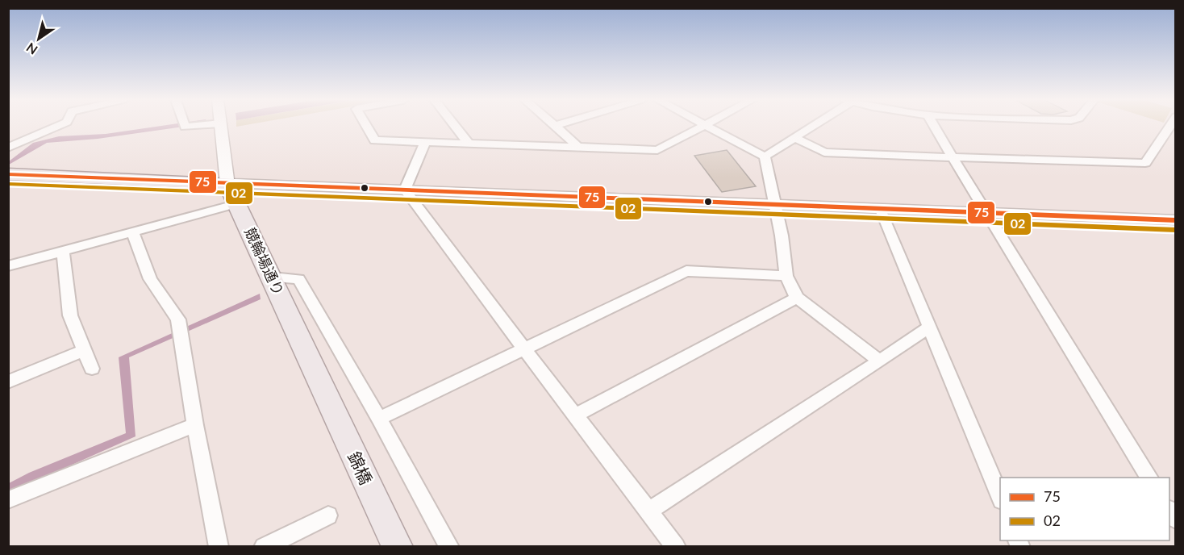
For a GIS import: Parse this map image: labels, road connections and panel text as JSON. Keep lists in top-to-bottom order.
{
  "streets": {
    "main road": ["競輪場通り", "錦橋"]
  },
  "crossings": [
    ["競輪場通り", "錦橋"]
  ],
  "lines": ["transit line 75", "transit line 02"],
  "legend": ["75", "02"],
  "north": "bottom left"
}
